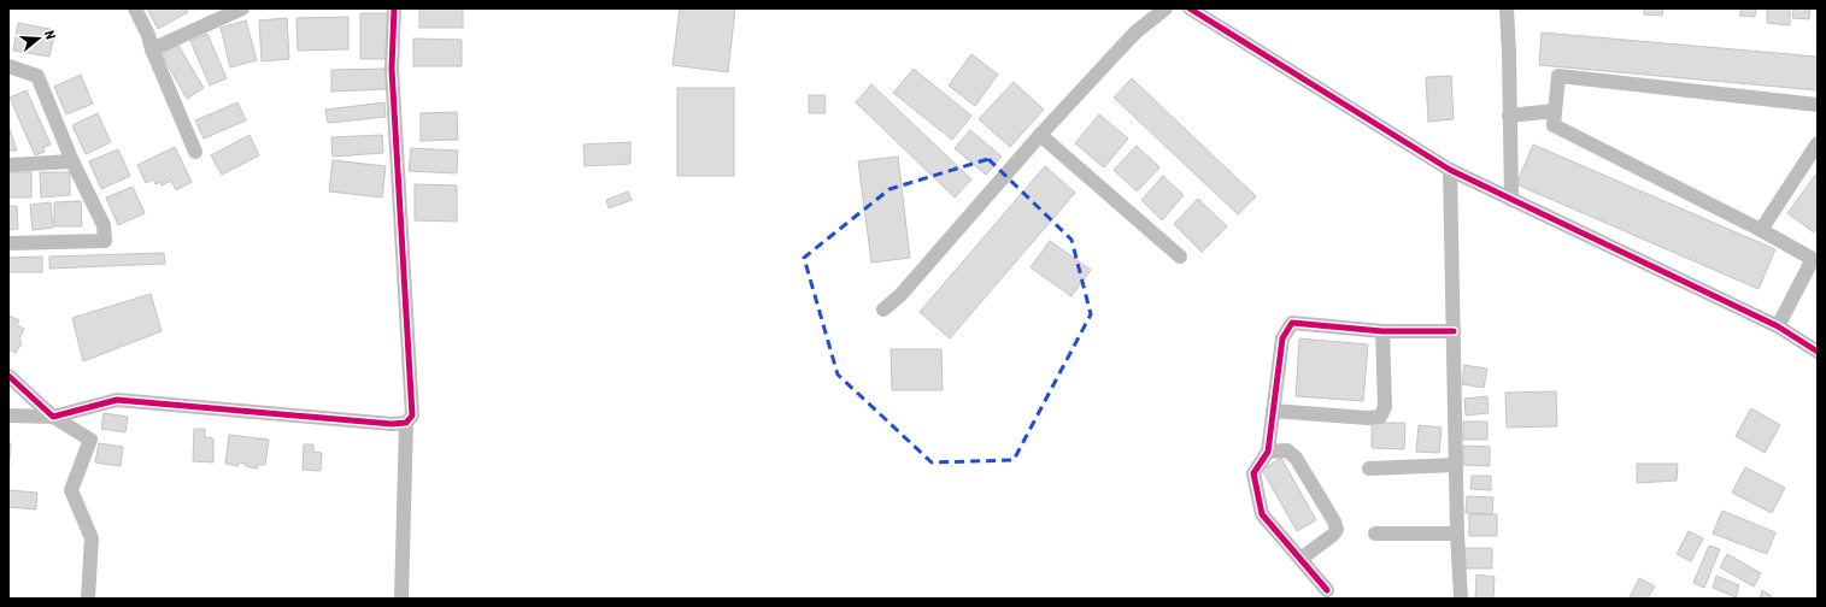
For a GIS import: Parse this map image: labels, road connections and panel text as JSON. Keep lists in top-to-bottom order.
{
  "north": "right"
}
